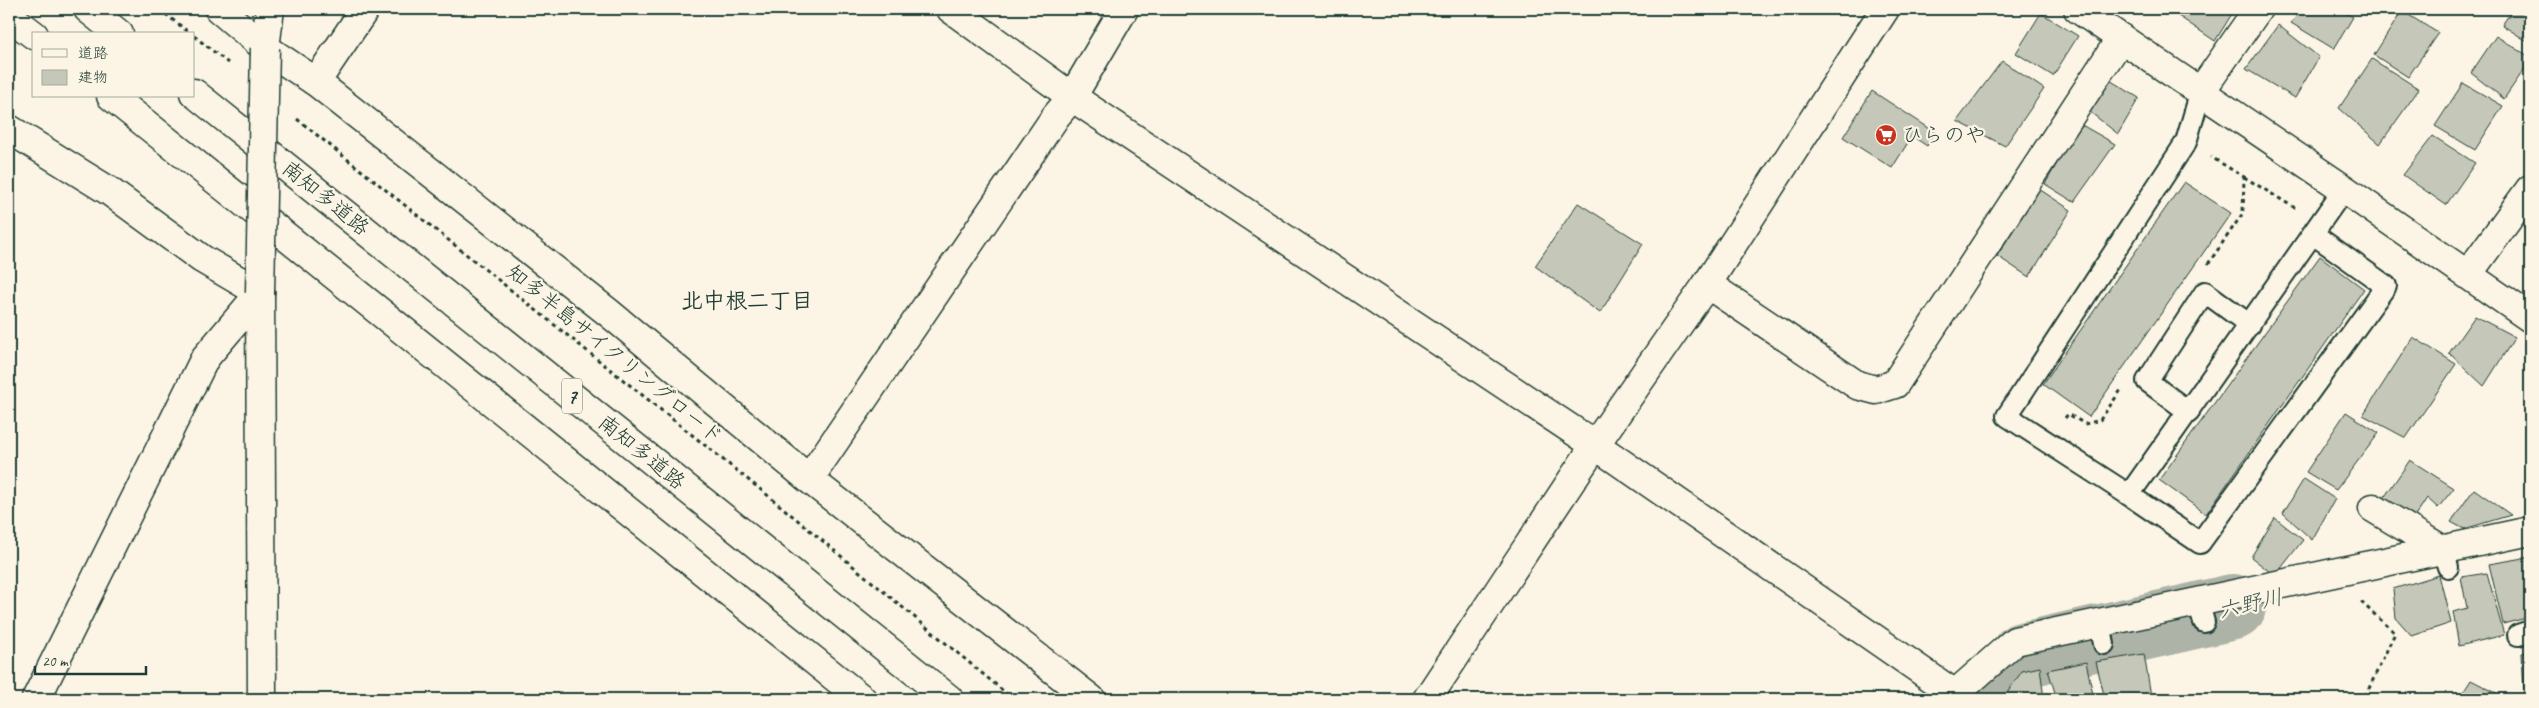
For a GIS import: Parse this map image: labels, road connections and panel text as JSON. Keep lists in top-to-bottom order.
{
  "streets": {
    "main road": ["南知多道路", "7"],
    "path": ["知多半島サイクリングロード"]
  },
  "districts": ["北中根二丁目"],
  "water": ["六野川"],
  "places": {
    "supermarket": ["ひらのや"]
  },
  "legend": ["道路", "建物"],
  "scale_bar": "20 m"
}
